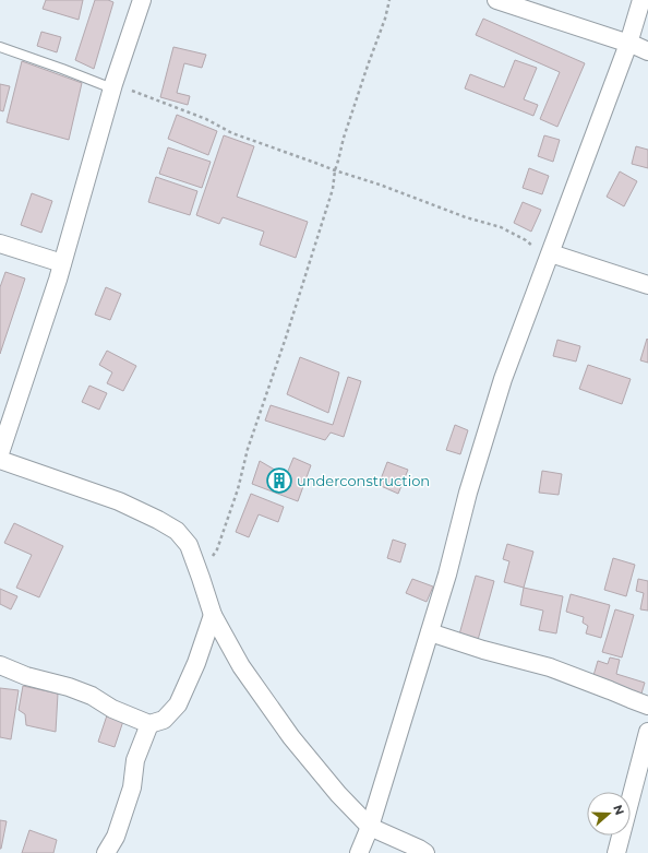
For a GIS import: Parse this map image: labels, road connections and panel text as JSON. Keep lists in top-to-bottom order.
{
  "places": {
    "building": ["underconstruction"]
  },
  "north": "right"
}
